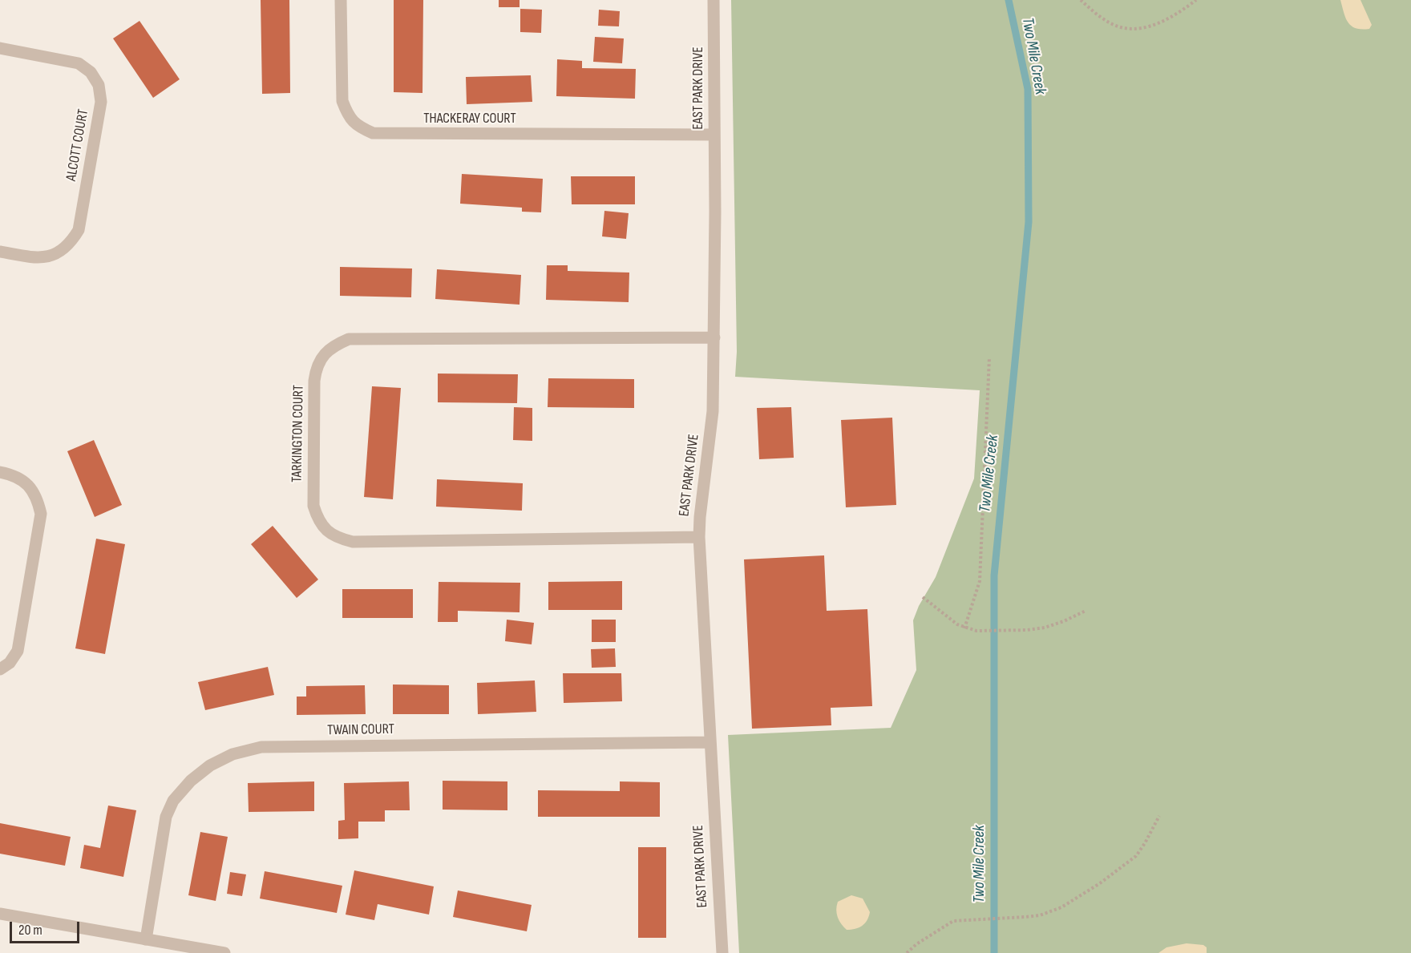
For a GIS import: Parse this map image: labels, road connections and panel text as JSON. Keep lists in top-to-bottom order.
{
  "streets": {
    "street": [
      "EAST PARK DRIVE",
      "THACKERAY COURT",
      "ALCOTT COURT",
      "TARKINGTON COURT",
      "TWAIN COURT"
    ]
  },
  "crossings": [
    ["EAST PARK DRIVE", "THACKERAY COURT"],
    ["EAST PARK DRIVE", "TARKINGTON COURT"],
    ["EAST PARK DRIVE", "TWAIN COURT"]
  ],
  "water": ["Two Mile Creek"],
  "scale_bar": "20 m"
}
